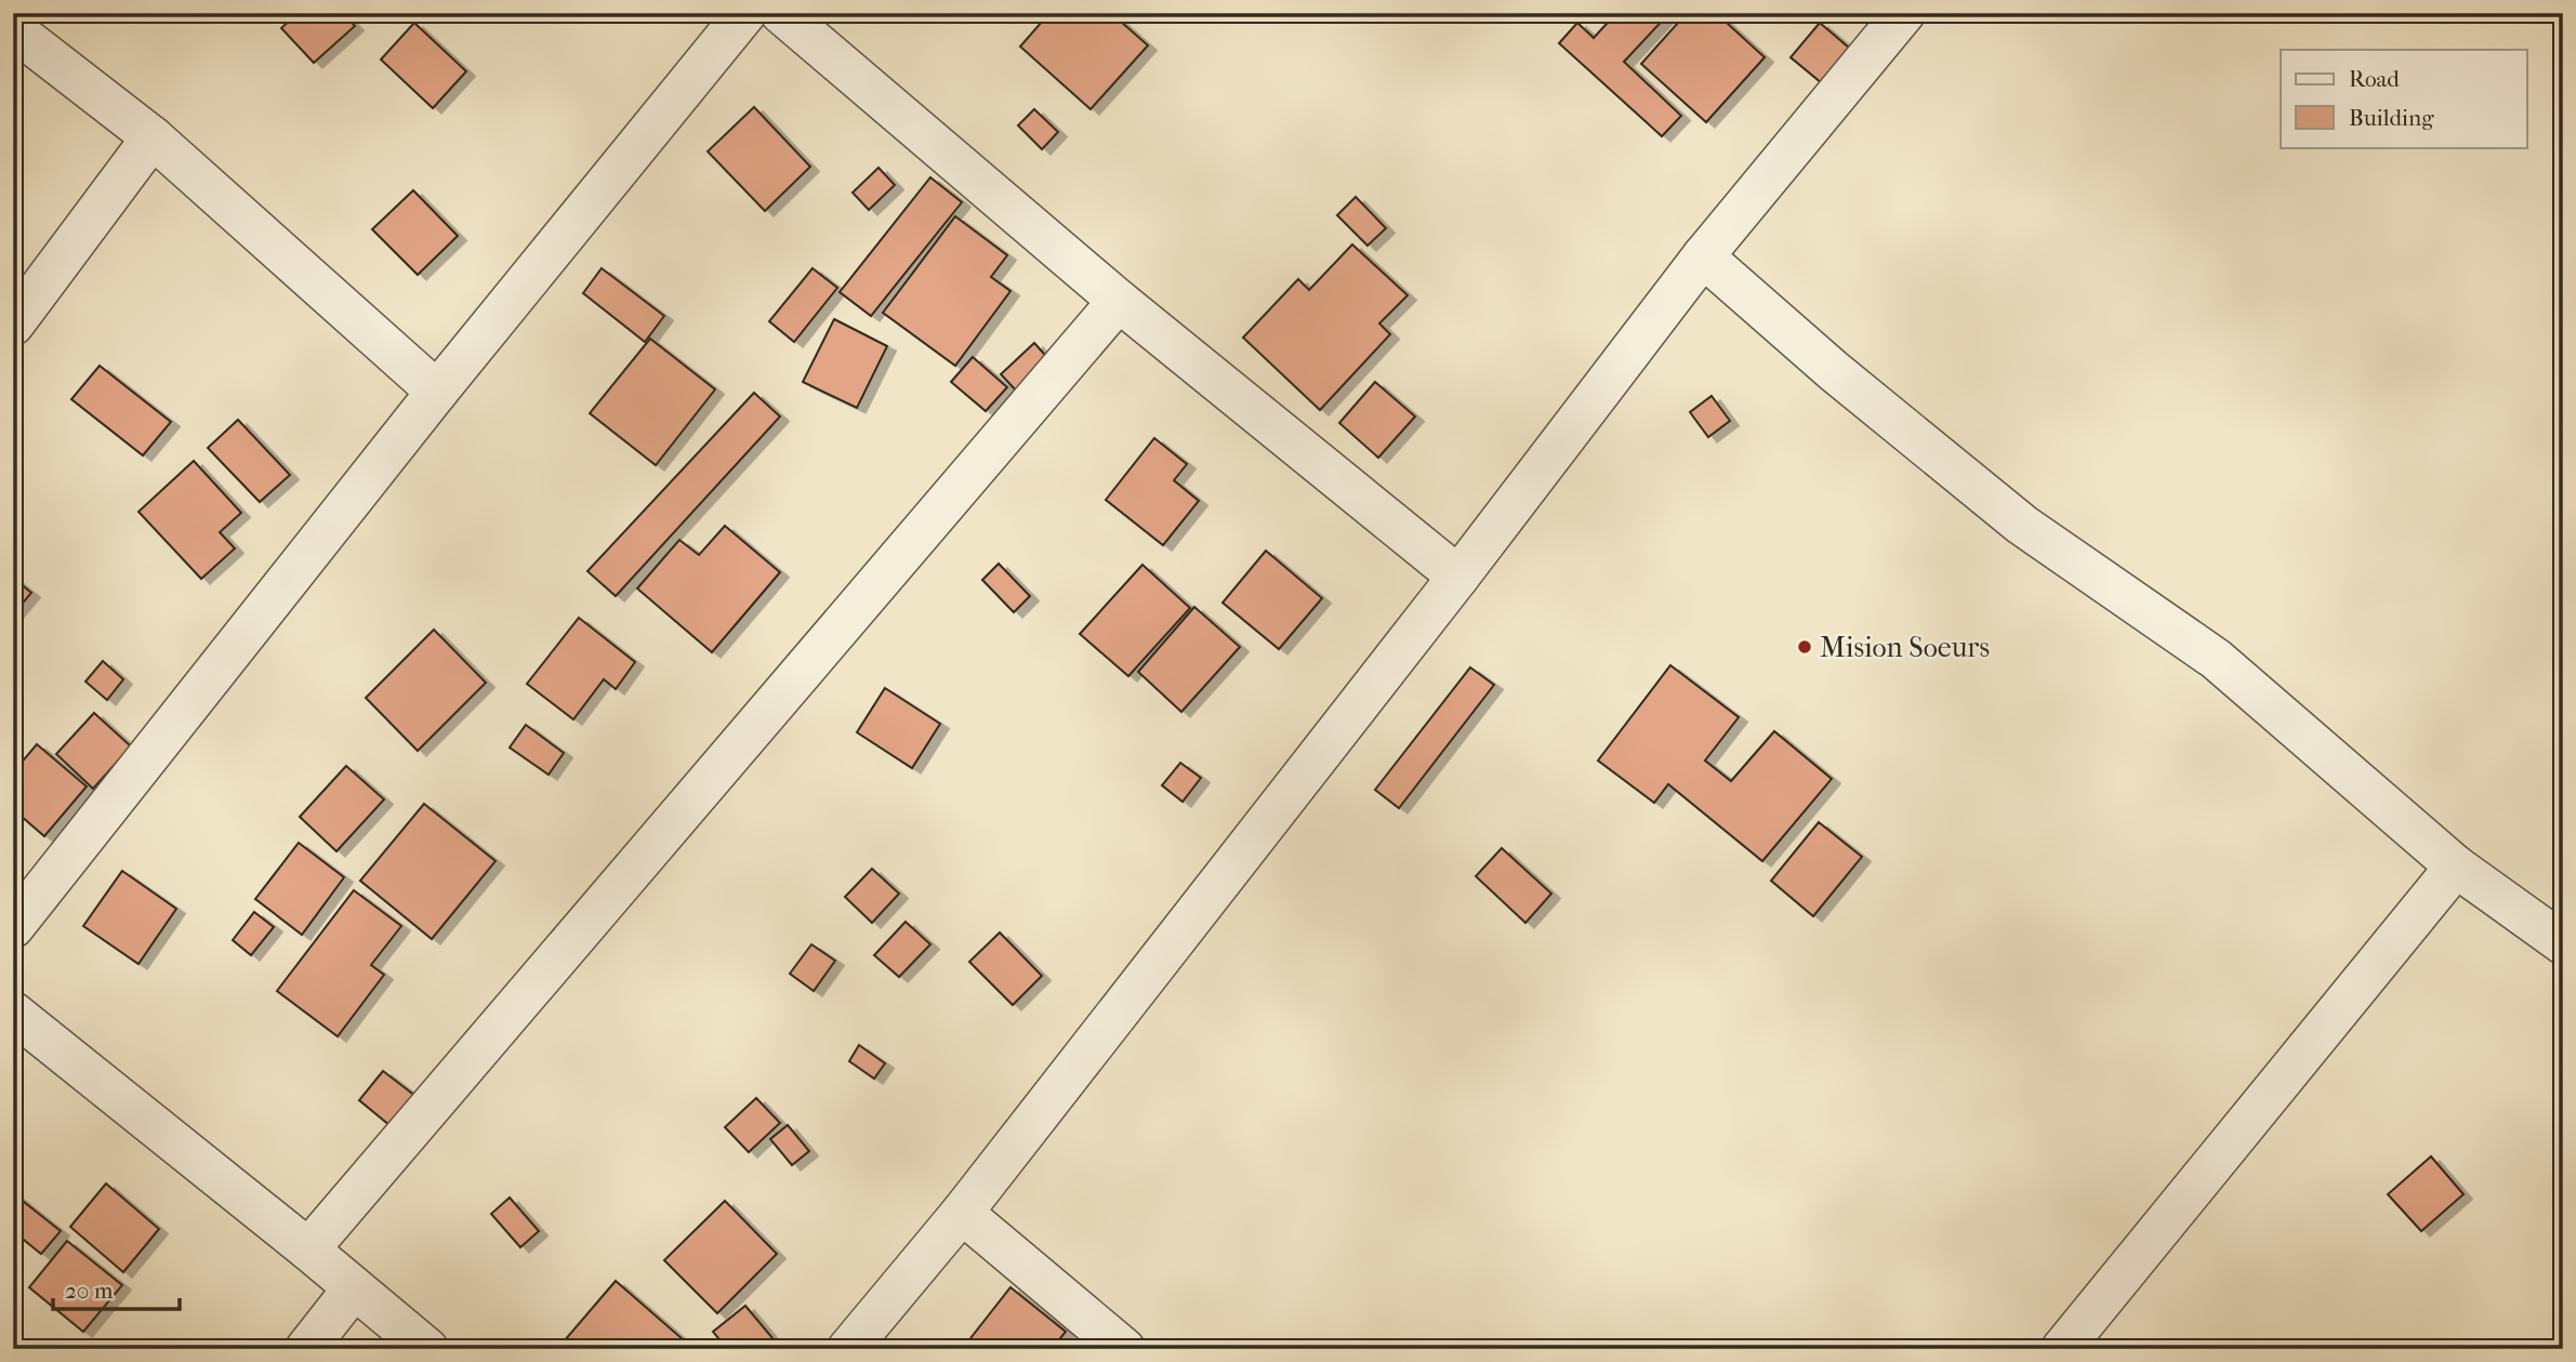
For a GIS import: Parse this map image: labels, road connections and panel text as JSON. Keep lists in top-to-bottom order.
{
  "places": ["Mision Soeurs"],
  "legend": ["Road", "Building"],
  "scale_bar": "20 m"
}
